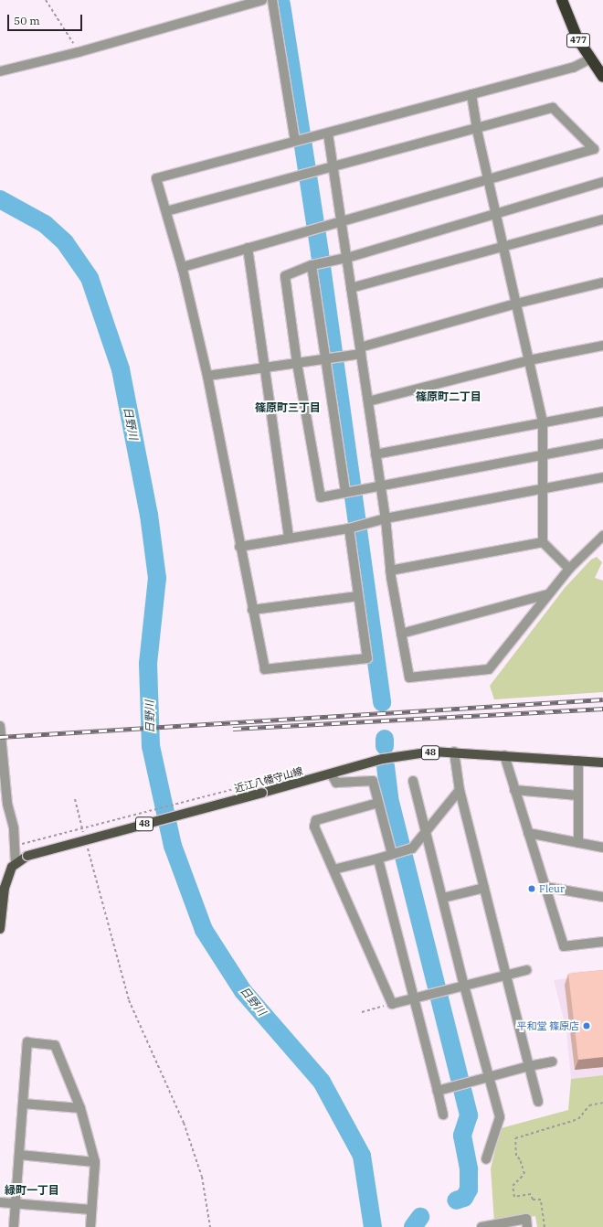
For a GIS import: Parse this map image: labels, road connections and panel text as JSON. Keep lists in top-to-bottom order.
{
  "streets": {
    "highway": ["477"],
    "main road": ["48", "近江八幡守山線"]
  },
  "districts": ["篠原町二丁目", "篠原町三丁目", "緑町一丁目"],
  "water": ["日野川"],
  "places": ["Fleur", "平和堂 篠原店"],
  "scale_bar": "50 m"
}
